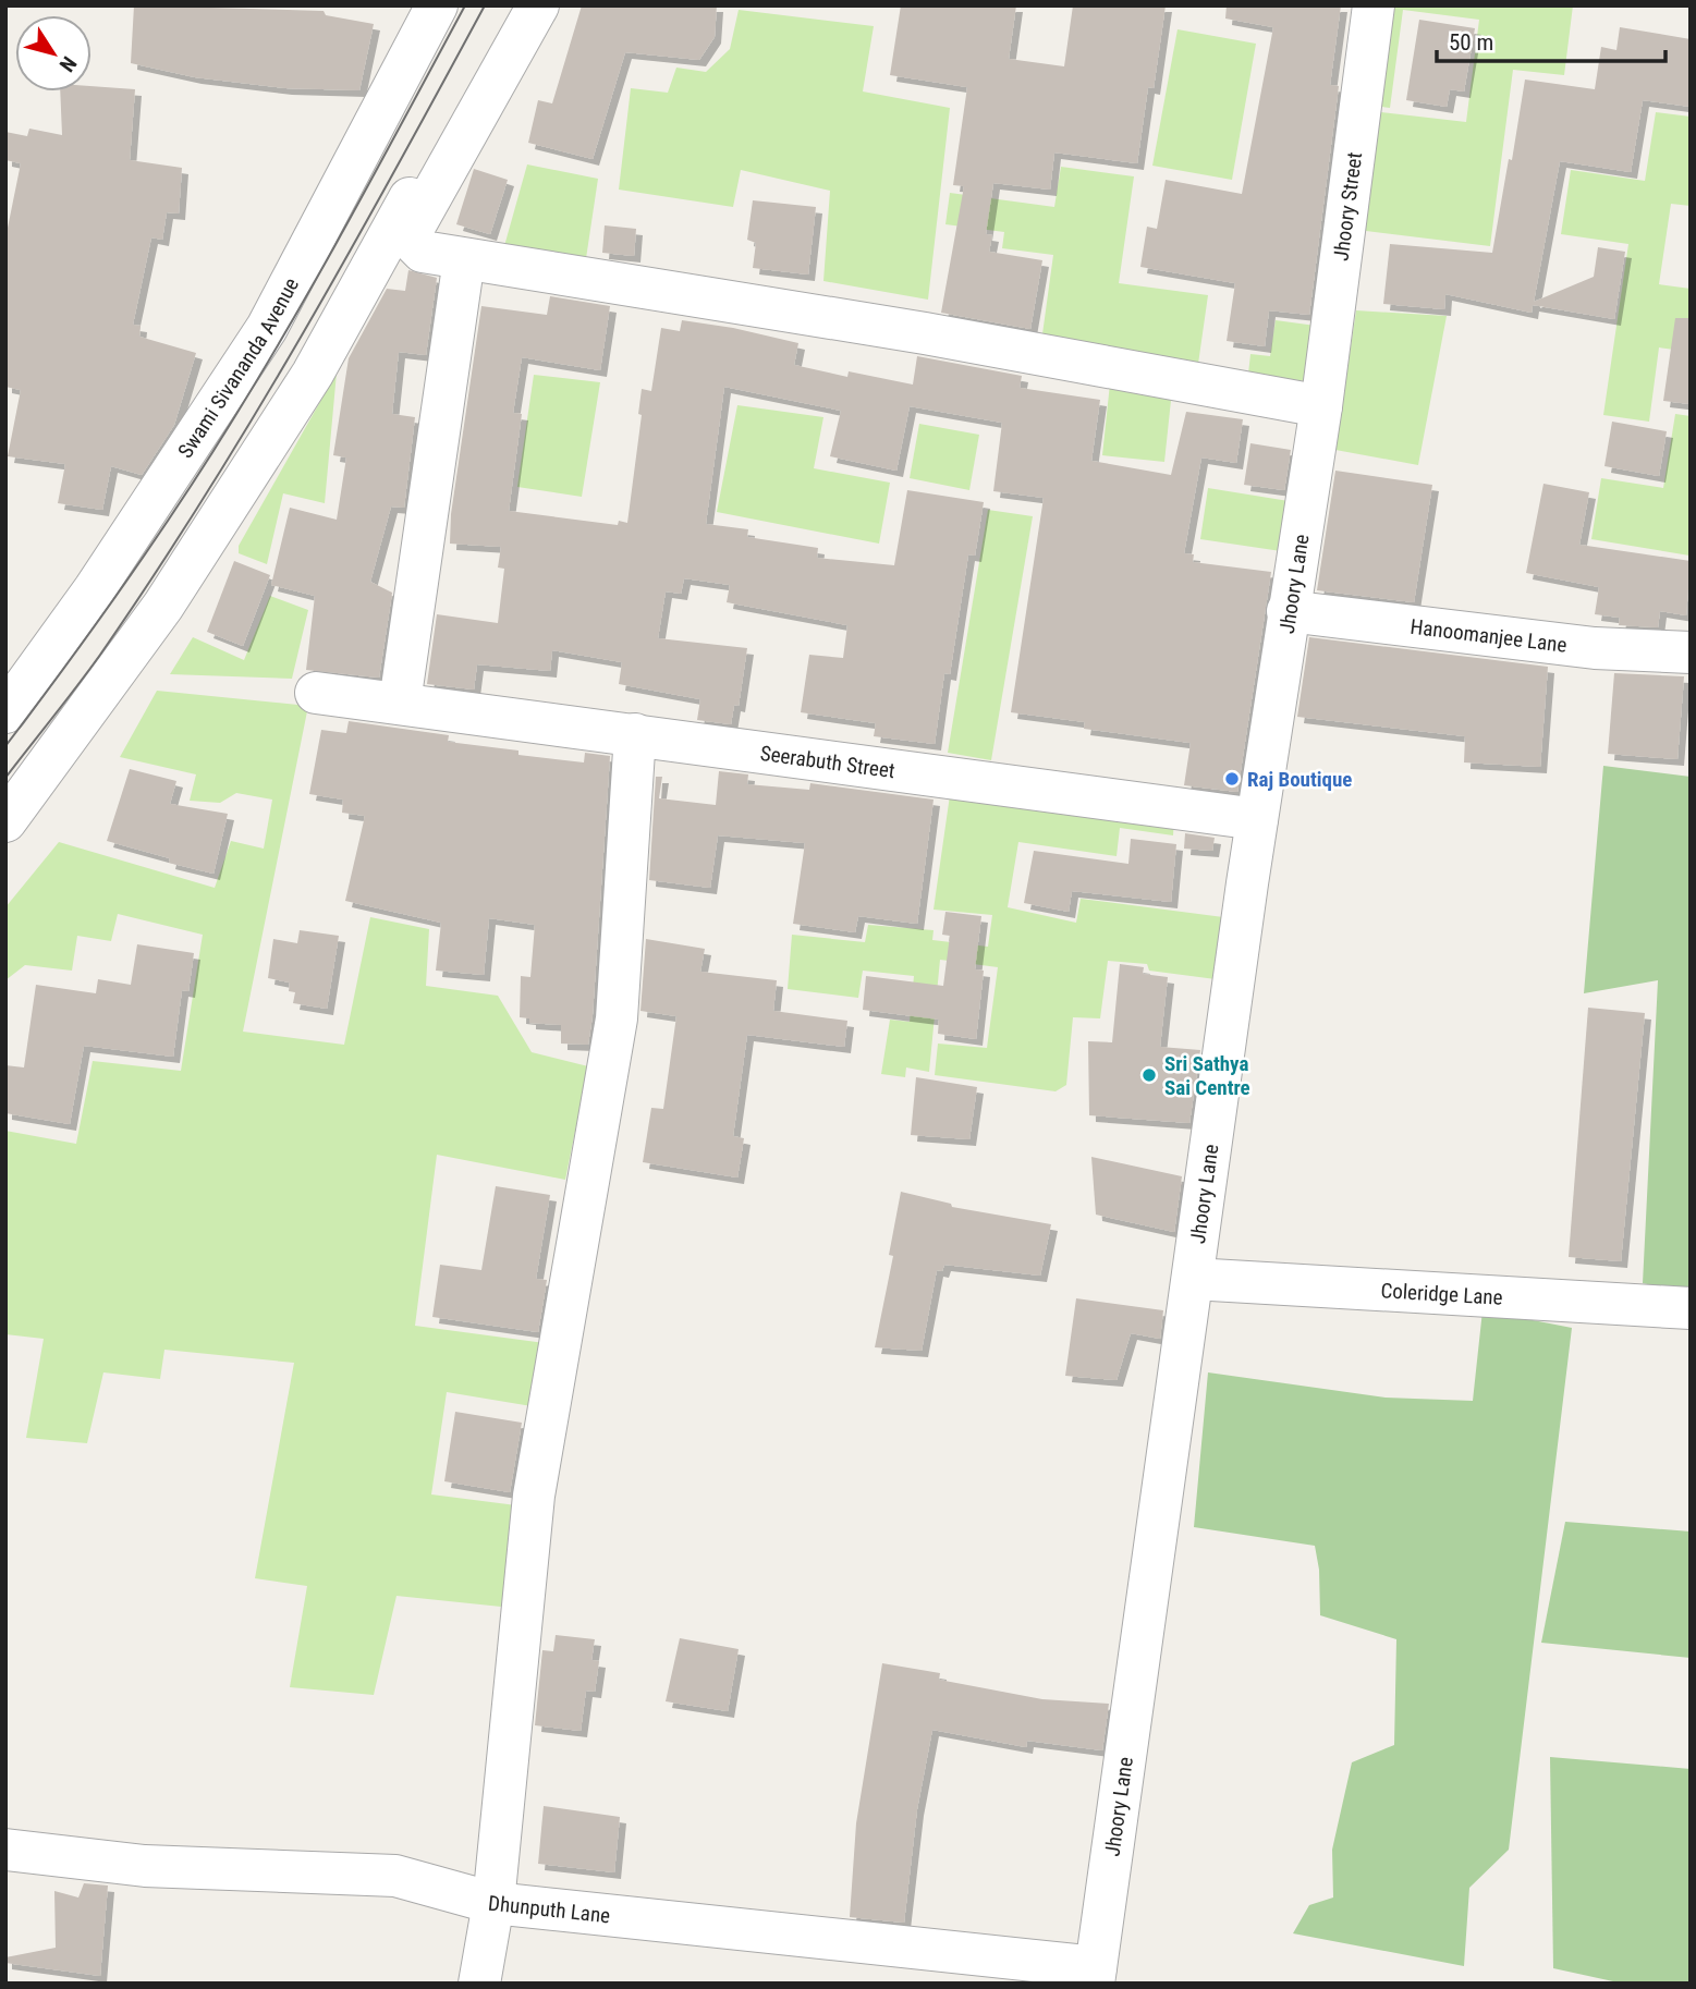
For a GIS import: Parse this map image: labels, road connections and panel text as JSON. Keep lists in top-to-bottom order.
{
  "streets": {
    "street": [
      "Jhoory Street",
      "Swami Sivananda Avenue",
      "Jhoory Lane",
      "Hanoomanjee Lane",
      "Seerabuth Street",
      "Coleridge Lane",
      "Dhunputh Lane"
    ]
  },
  "crossings": [
    ["Jhoory Street", "Jhoory Lane"],
    ["Jhoory Lane", "Hanoomanjee Lane"],
    ["Jhoory Lane", "Seerabuth Street"],
    ["Jhoory Lane", "Coleridge Lane"],
    ["Jhoory Lane", "Dhunputh Lane"]
  ],
  "places": ["Raj Boutique", "Sri Sathya Sai Centre"],
  "scale_bar": "50 m",
  "north": "bottom right"
}
